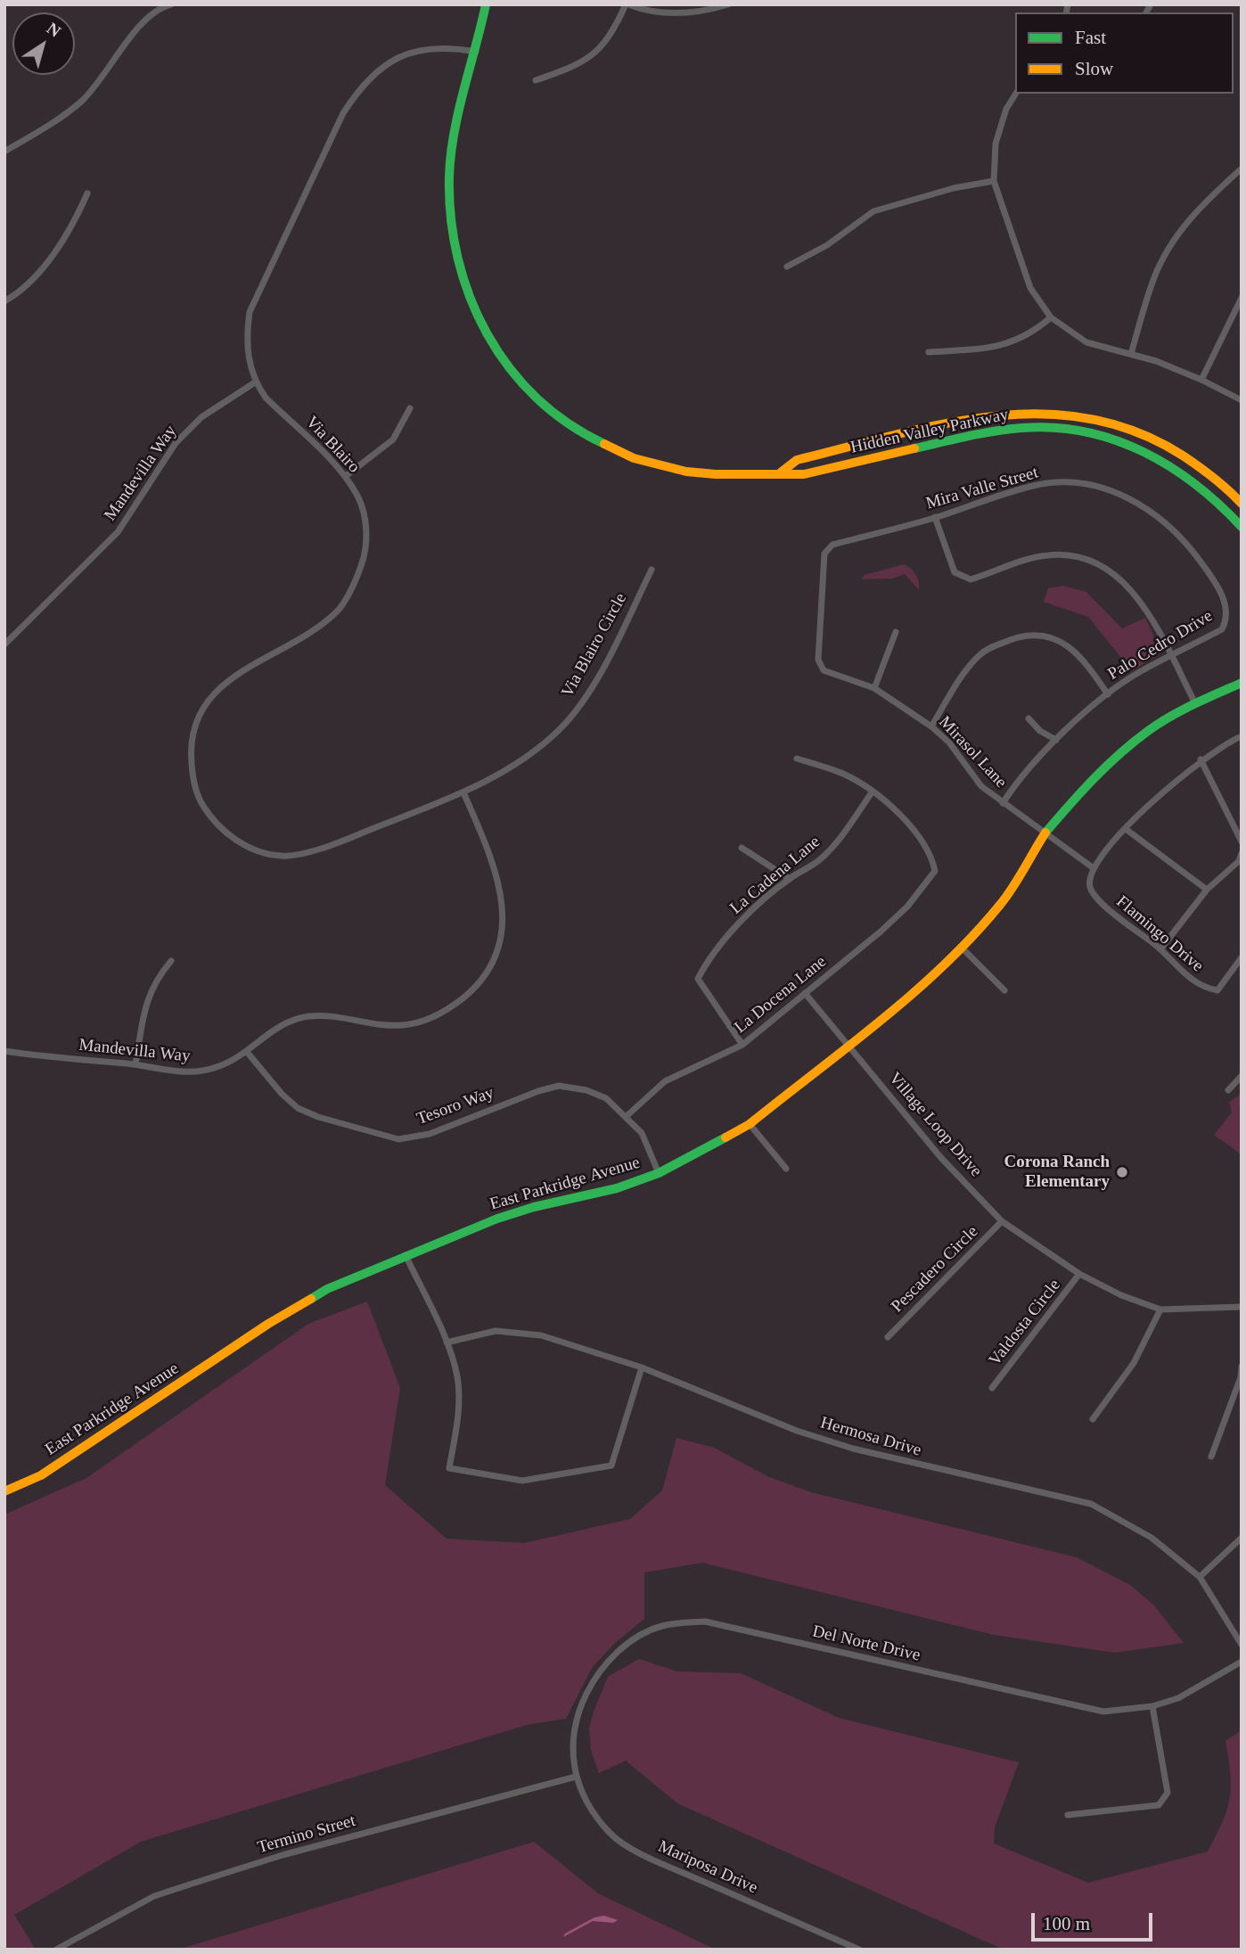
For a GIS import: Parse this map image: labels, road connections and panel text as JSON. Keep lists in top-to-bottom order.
{
  "streets": {
    "main road": ["Hidden Valley Parkway", "East Parkridge Avenue"],
    "street": [
      "Via Blairo",
      "Mandevilla Way",
      "Mira Valle Street",
      "Via Blairo Circle",
      "Palo Cedro Drive",
      "Mirasol Lane",
      "La Cadena Lane",
      "Flamingo Drive",
      "La Docena Lane",
      "Tesoro Way",
      "Village Loop Drive",
      "Pescadero Circle",
      "Valdosta Circle",
      "Hermosa Drive",
      "Del Norte Drive",
      "Termino Street",
      "Mariposa Drive"
    ]
  },
  "crossings": [
    ["Hidden Valley Parkway", "Via Blairo"],
    ["Via Blairo", "Mandevilla Way"],
    ["Via Blairo", "Via Blairo Circle"],
    ["Mandevilla Way", "Via Blairo Circle"],
    ["Mandevilla Way", "Tesoro Way"],
    ["Mira Valle Street", "Palo Cedro Drive"],
    ["Mira Valle Street", "Mirasol Lane"],
    ["Palo Cedro Drive", "Mirasol Lane"],
    ["Mirasol Lane", "Flamingo Drive"],
    ["Mirasol Lane", "East Parkridge Avenue"],
    ["La Cadena Lane", "La Docena Lane"],
    ["La Docena Lane", "Tesoro Way"],
    ["La Docena Lane", "Village Loop Drive"],
    ["Tesoro Way", "East Parkridge Avenue"],
    ["Village Loop Drive", "East Parkridge Avenue"],
    ["Village Loop Drive", "Pescadero Circle"],
    ["Village Loop Drive", "Valdosta Circle"],
    ["Del Norte Drive", "Termino Street"],
    ["Del Norte Drive", "Mariposa Drive"],
    ["Termino Street", "Mariposa Drive"]
  ],
  "places": ["Corona Ranch Elementary"],
  "legend": ["Fast", "Slow"],
  "scale_bar": "100 m",
  "north": "top right"
}
